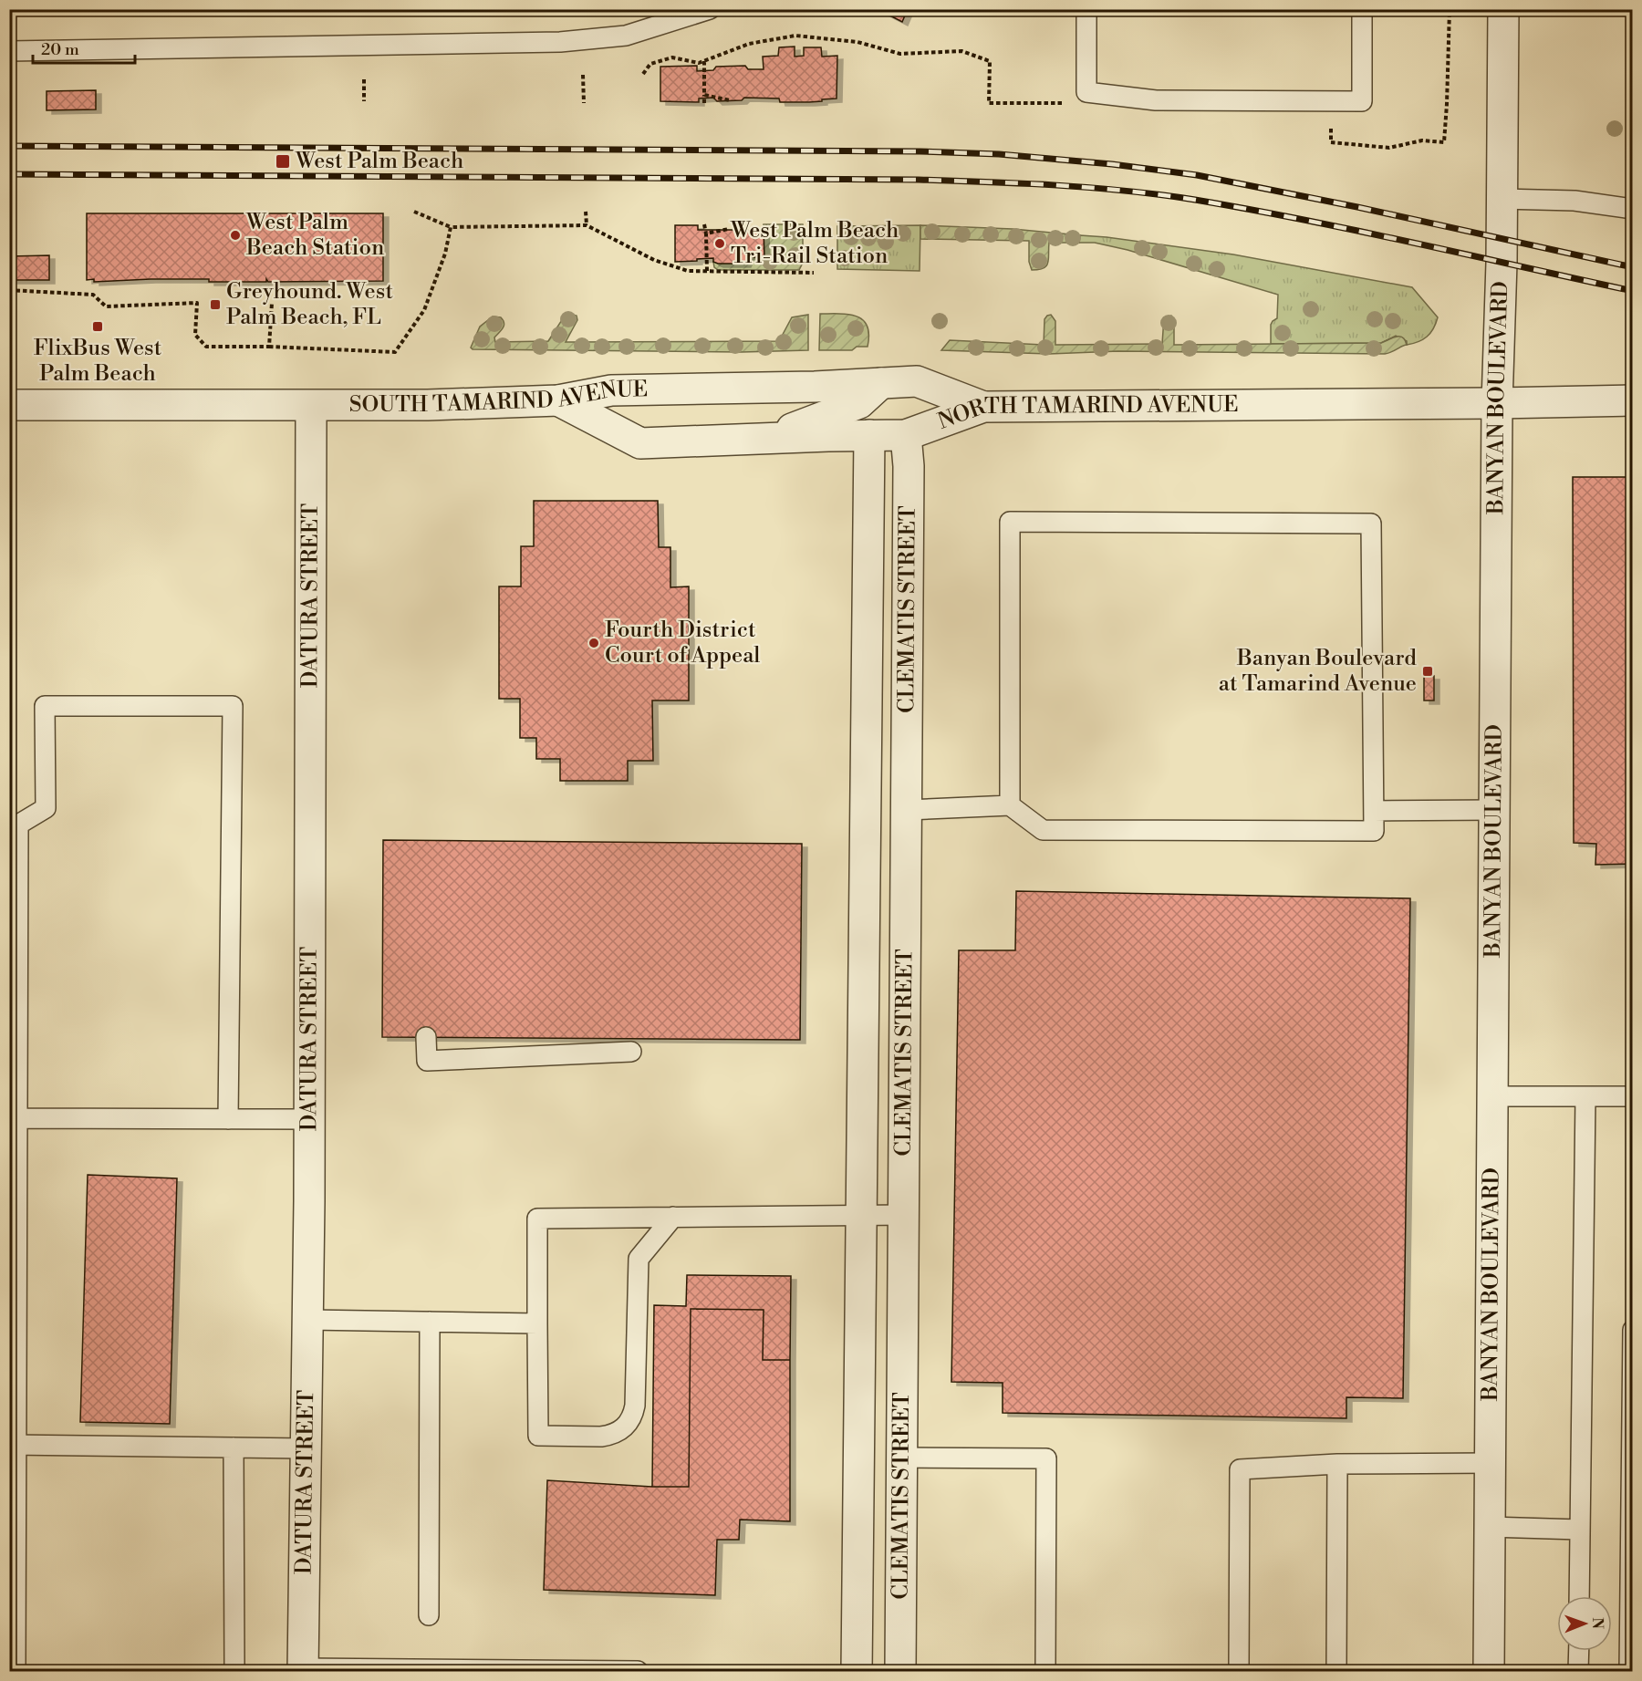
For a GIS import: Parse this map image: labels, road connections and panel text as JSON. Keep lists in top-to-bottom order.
{
  "streets": {
    "street": [
      "SOUTH TAMARIND AVENUE",
      "BANYAN BOULEVARD",
      "NORTH TAMARIND AVENUE",
      "DATURA STREET",
      "CLEMATIS STREET"
    ]
  },
  "crossings": [
    ["SOUTH TAMARIND AVENUE", "NORTH TAMARIND AVENUE"],
    ["SOUTH TAMARIND AVENUE", "DATURA STREET"],
    ["BANYAN BOULEVARD", "NORTH TAMARIND AVENUE"],
    ["NORTH TAMARIND AVENUE", "CLEMATIS STREET"]
  ],
  "places": {
    "transit": [
      "West Palm Beach",
      "Greyhound. West Palm Beach, FL",
      "FlixBus West Palm Beach",
      "Banyan Boulevard at Tamarind Avenue"
    ],
    "other": ["West Palm Beach Station", "West Palm Beach Tri-Rail Station", "Fourth District Court of Appeal"]
  },
  "scale_bar": "20 m",
  "north": "right"
}
